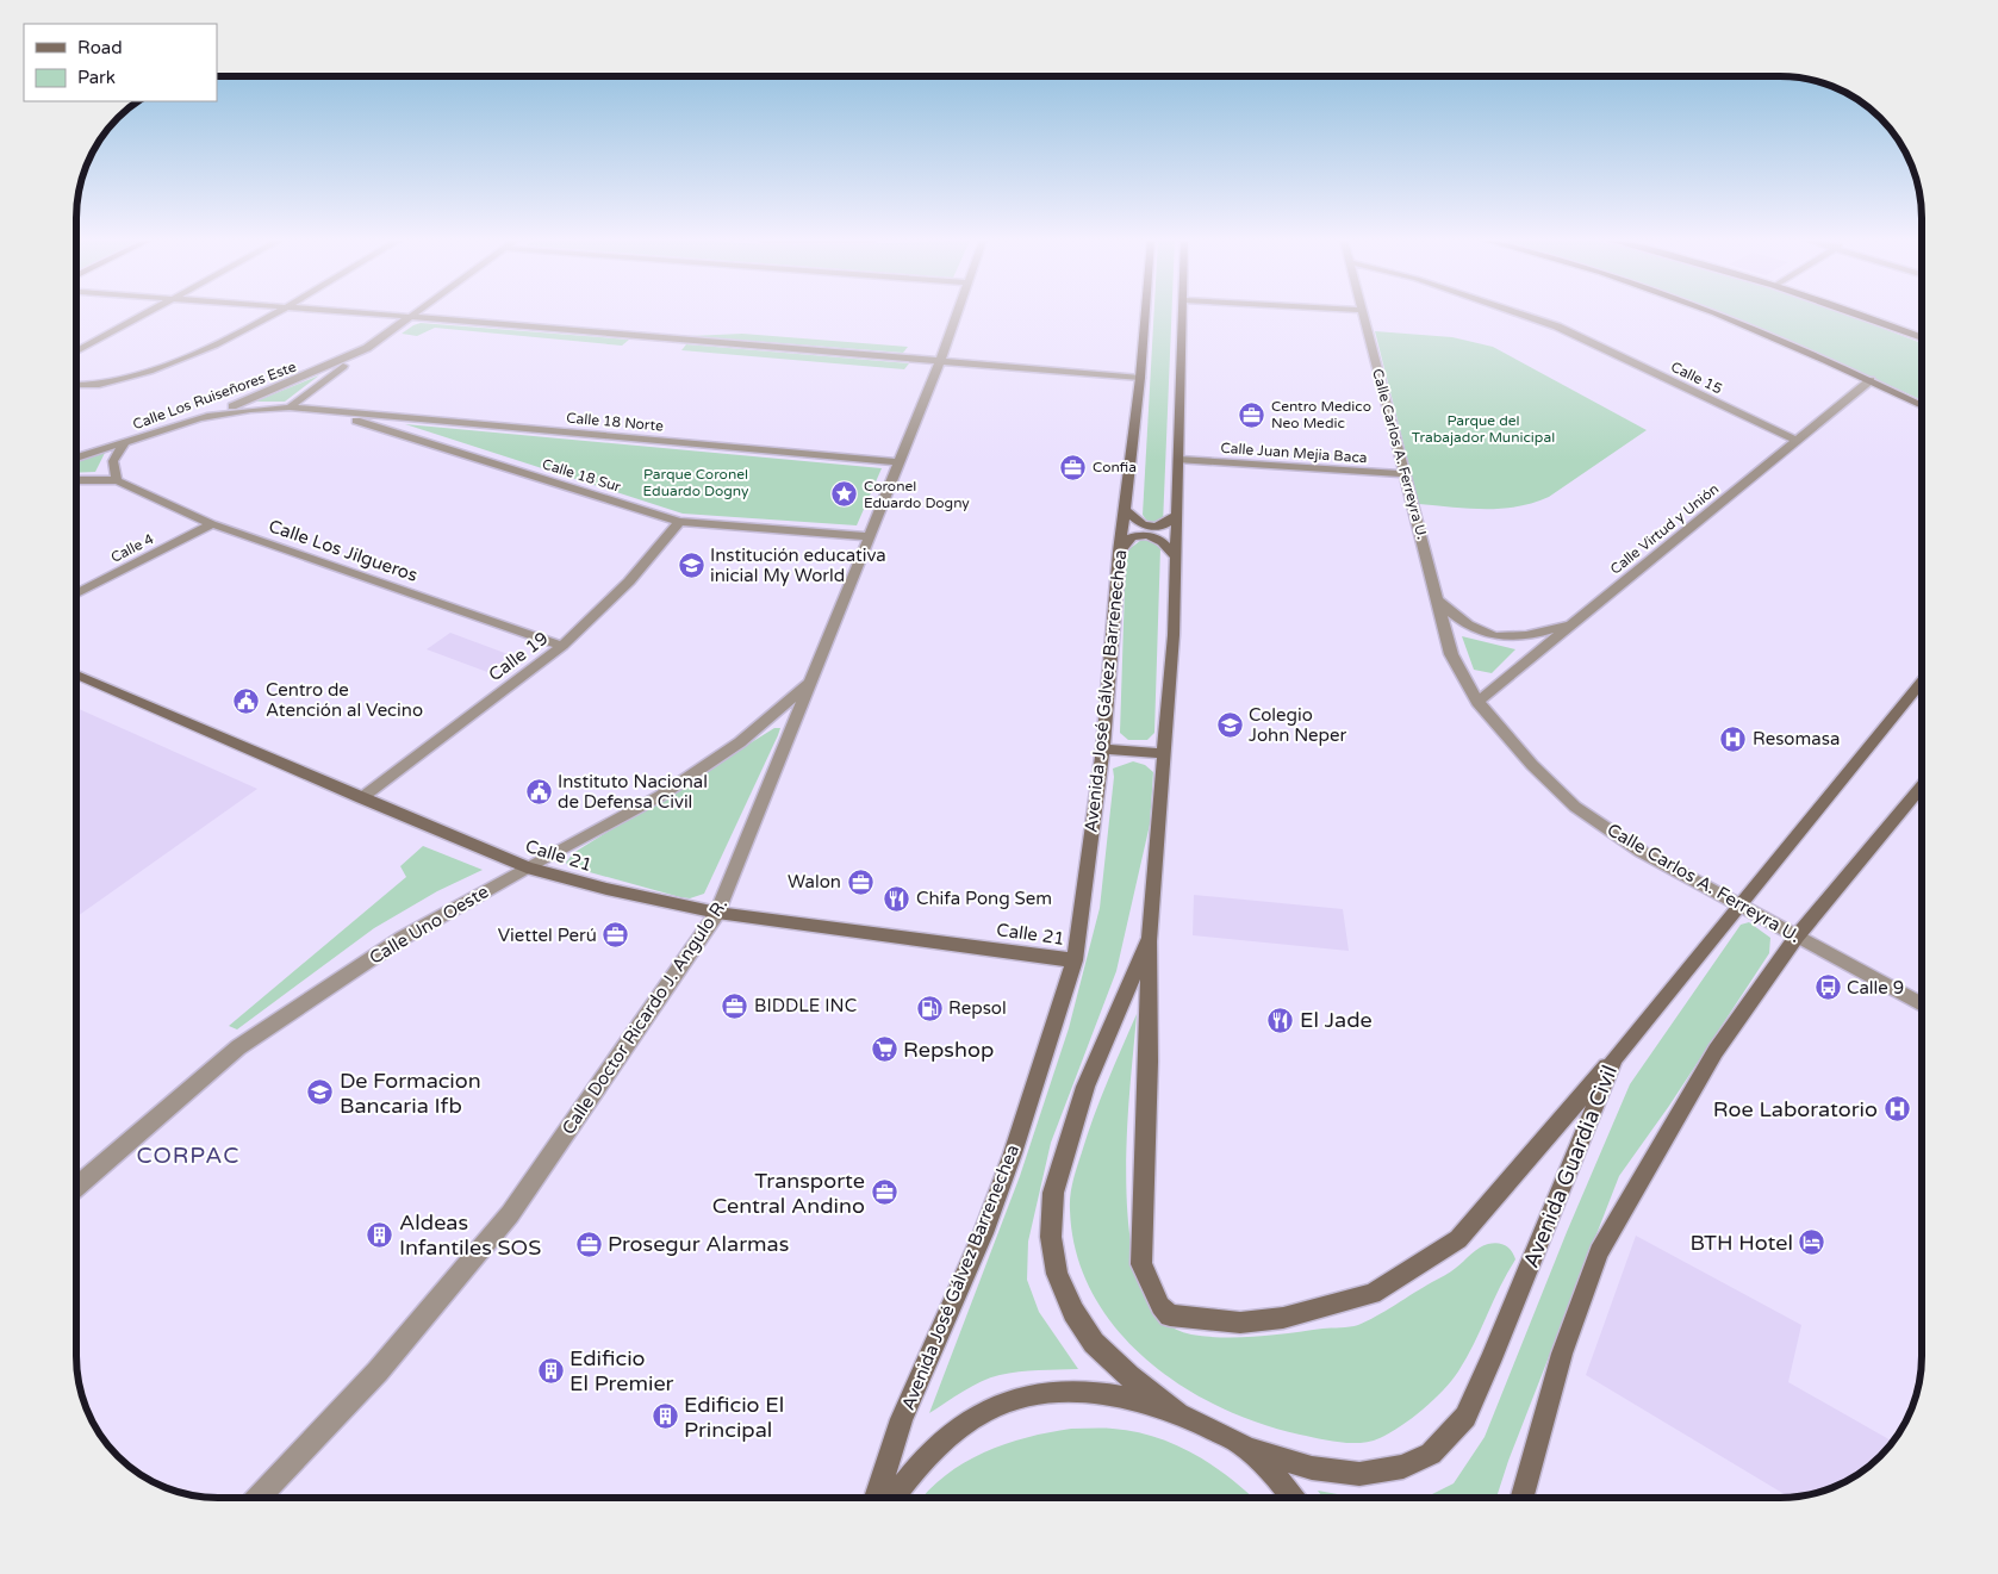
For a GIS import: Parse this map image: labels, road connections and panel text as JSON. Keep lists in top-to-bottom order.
{
  "streets": {
    "main road": ["Avenida José Gálvez Barrenechea", "Calle 21", "Avenida Guardia Civil"],
    "street": [
      "Calle 15",
      "Calle Los Ruiseñores Este",
      "Calle 18 Norte",
      "Calle Juan Mejia Baca",
      "Calle Carlos A. Ferreyra U.",
      "Calle 18 Sur",
      "Calle Virtud y Unión",
      "Calle 4",
      "Calle Los Jilgueros",
      "Calle 19",
      "Calle Uno Oeste",
      "Calle Doctor Ricardo J. Angulo R."
    ]
  },
  "crossings": [
    ["Calle 15", "Calle Virtud y Unión"],
    ["Calle 18 Norte", "Calle 18 Sur"],
    ["Calle 18 Norte", "Calle Doctor Ricardo J. Angulo R."],
    ["Calle Juan Mejia Baca", "Calle Carlos A. Ferreyra U."],
    ["Calle Carlos A. Ferreyra U.", "Calle Virtud y Unión"],
    ["Calle Carlos A. Ferreyra U.", "Avenida Guardia Civil"],
    ["Calle 18 Sur", "Calle 19"],
    ["Calle 18 Sur", "Calle Doctor Ricardo J. Angulo R."],
    ["Calle 4", "Calle Los Jilgueros"],
    ["Calle Los Jilgueros", "Calle 19"],
    ["Calle 19", "Calle 21"],
    ["Avenida José Gálvez Barrenechea", "Calle 21"],
    ["Calle 21", "Calle Uno Oeste"],
    ["Calle 21", "Calle Doctor Ricardo J. Angulo R."],
    ["Calle Uno Oeste", "Calle Doctor Ricardo J. Angulo R."]
  ],
  "districts": ["CORPAC"],
  "parks": ["Parque del Trabajador Municipal", "Parque Coronel Eduardo Dogny"],
  "places": {
    "office": [
      "Centro Medico Neo Medic",
      "Confia",
      "Walon",
      "Viettel Perú",
      "BIDDLE INC",
      "Transporte Central Andino",
      "Prosegur Alarmas"
    ],
    "place": ["Coronel Eduardo Dogny"],
    "school or university": ["Institución educativa inicial My World", "Colegio John Neper", "De Formacion Bancaria Ifb"],
    "public building": ["Centro de Atención al Vecino", "Instituto Nacional de Defensa Civil"],
    "hospital": ["Resomasa", "Roe Laboratorio"],
    "restaurant": ["Chifa Pong Sem", "El Jade"],
    "bus stop": ["Calle 9"],
    "fuel station": ["Repsol"],
    "supermarket": ["Repshop"],
    "building": ["Aldeas Infantiles SOS", "Edificio El Premier", "Edificio El Principal"],
    "hotel": ["BTH Hotel"]
  },
  "legend": ["Road", "Park"]
}
